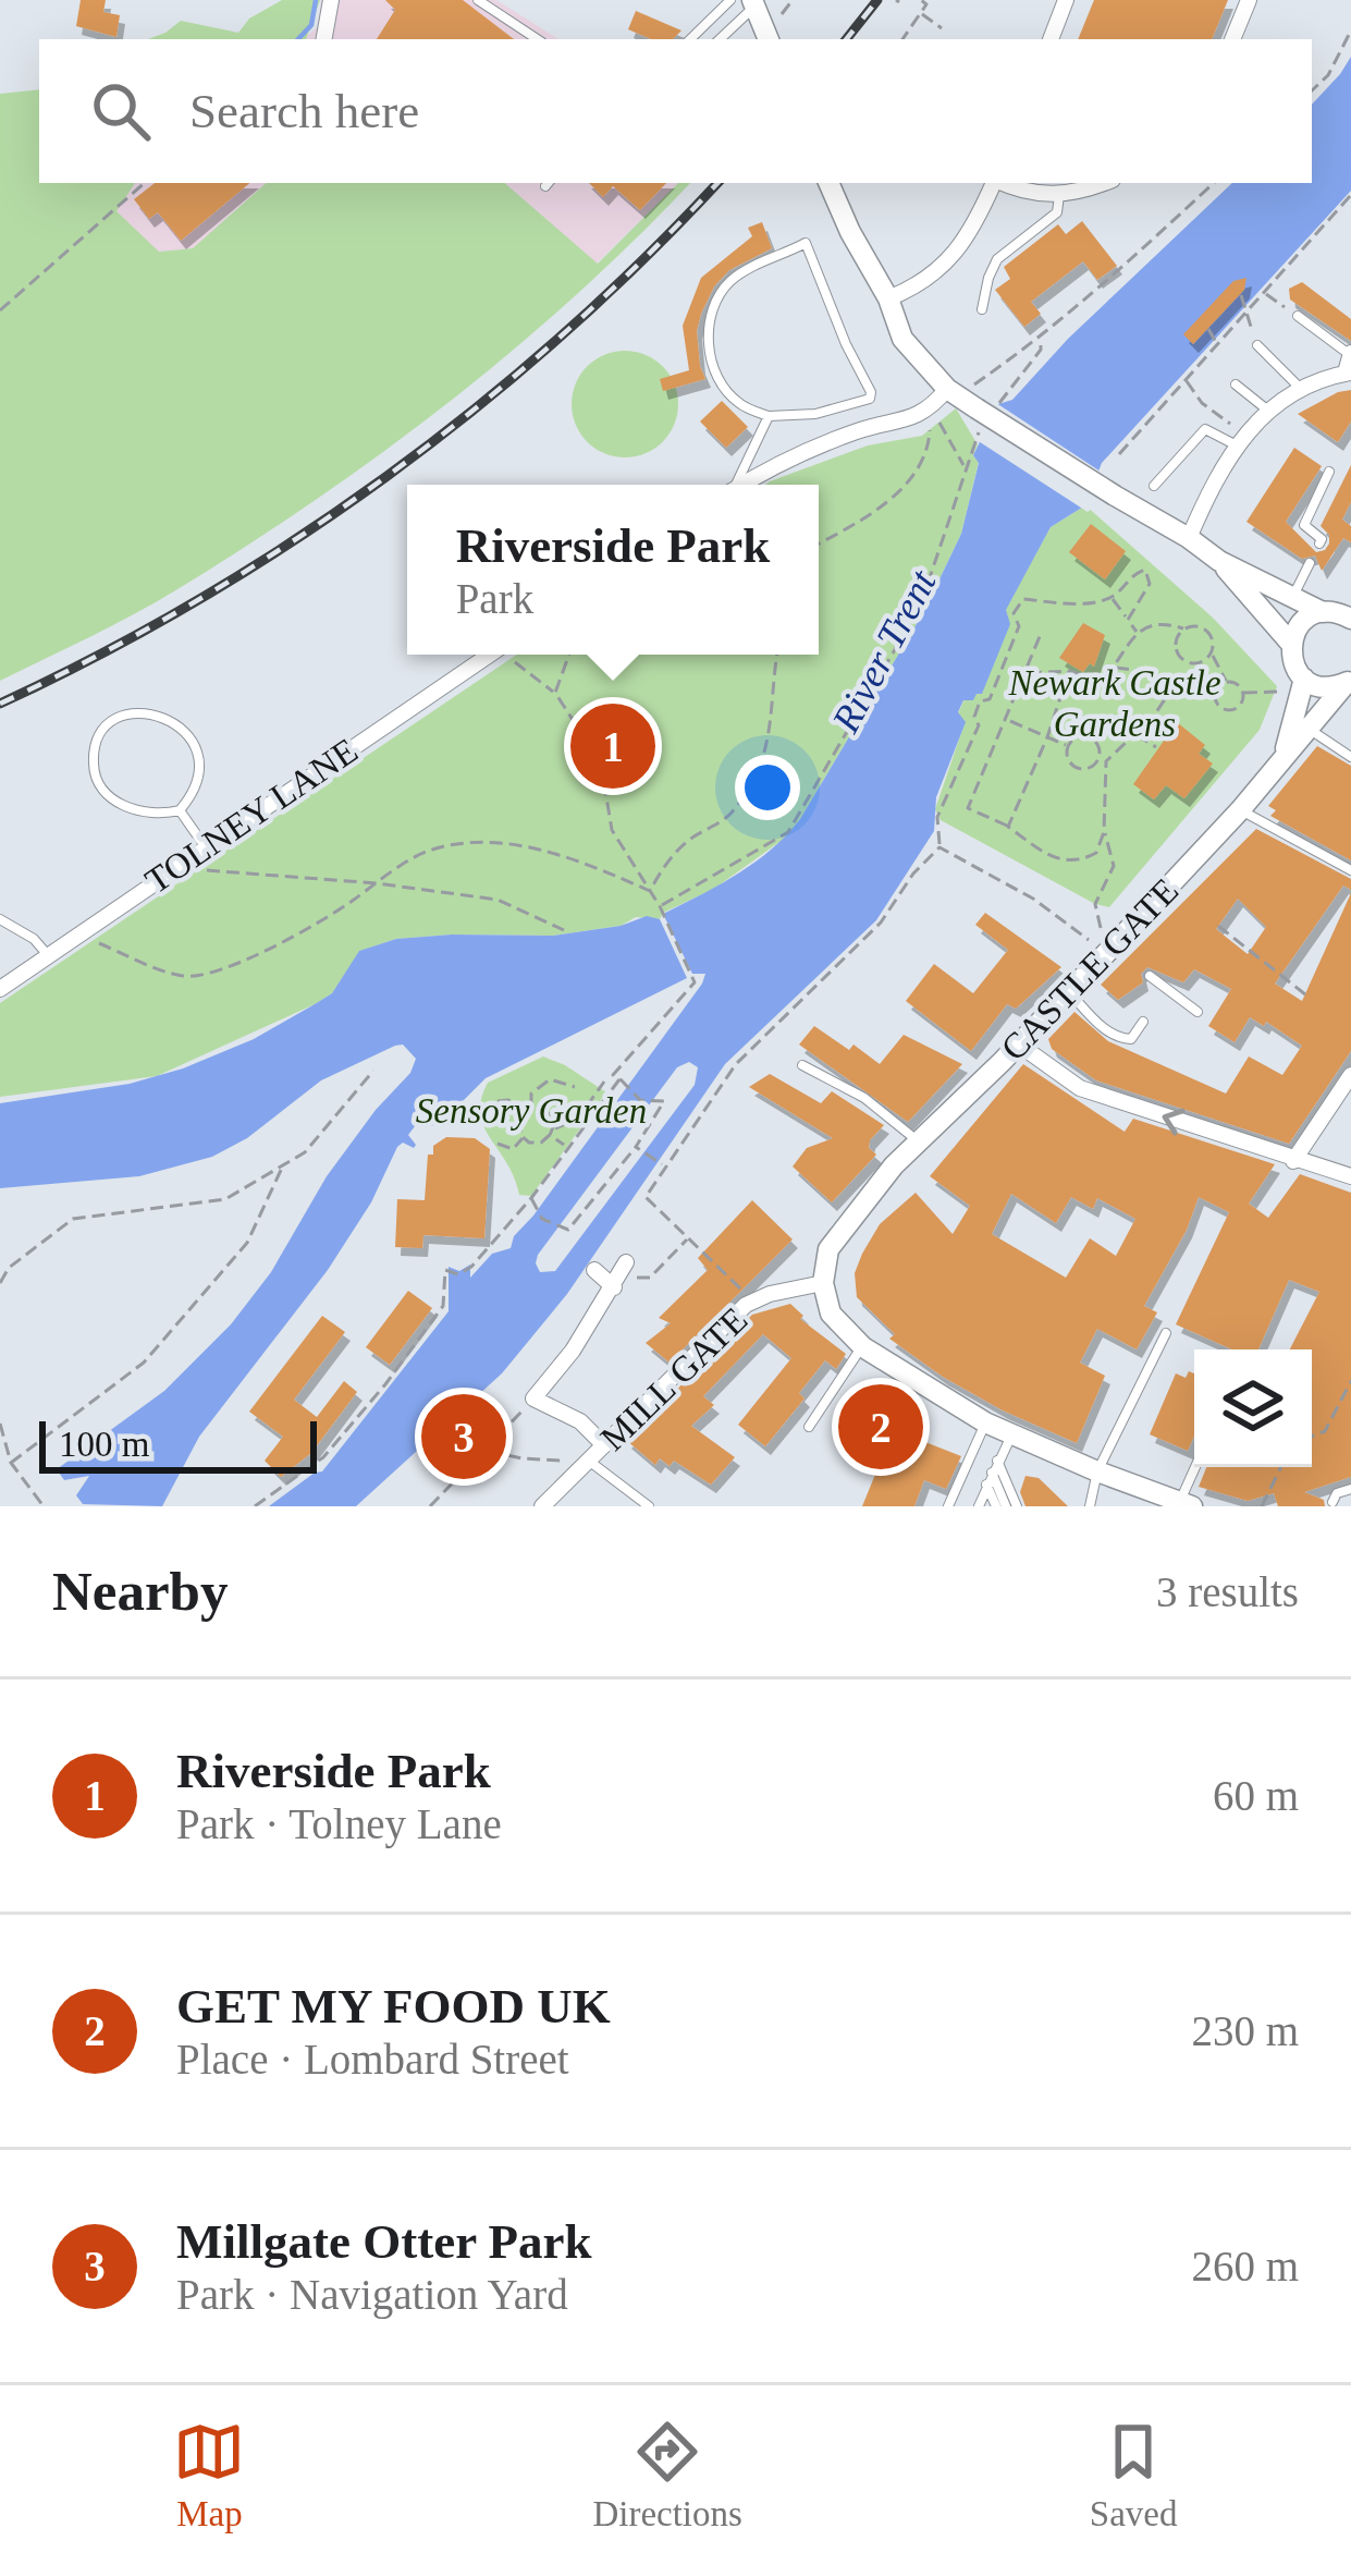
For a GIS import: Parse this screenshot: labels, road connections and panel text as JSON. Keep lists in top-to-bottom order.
{
  "streets": {
    "main road": ["CASTLE GATE"],
    "street": ["TOLNEY LANE", "MILL GATE"]
  },
  "crossings": [
    ["CASTLE GATE", "MILL GATE"]
  ],
  "water": ["River Trent"],
  "parks": ["Newark Castle Gardens", "Sensory Garden"],
  "scale_bar": "100 m",
  "page": {
    "search": "Search here",
    "popup": ["Riverside Park", "Park"],
    "pins": ["1", "2", "3"],
    "scale": "100 m",
    "heading": ["Nearby", "3 results"],
    "list": [
      {
        "mark": "1",
        "name": "Riverside Park",
        "note": "Park · Tolney Lane",
        "value": "60 m"
      },
      {
        "mark": "2",
        "name": "GET MY FOOD UK",
        "note": "Place · Lombard Street",
        "value": "230 m"
      },
      {
        "mark": "3",
        "name": "Millgate Otter Park",
        "note": "Park · Navigation Yard",
        "value": "260 m"
      }
    ],
    "nav": ["Map", "Directions", "Saved"]
  }
}
